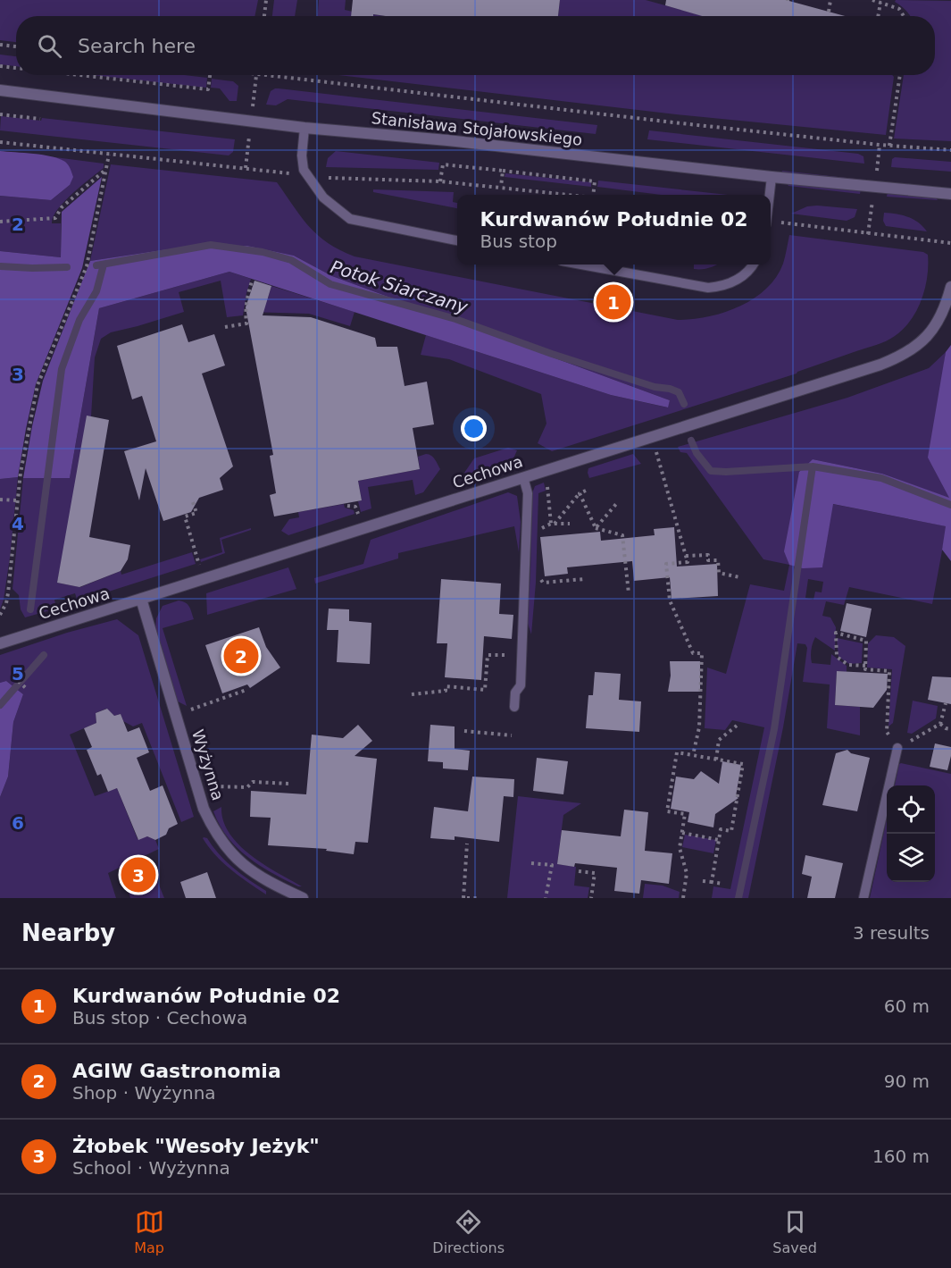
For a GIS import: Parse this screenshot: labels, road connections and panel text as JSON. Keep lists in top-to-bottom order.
{
  "streets": {
    "street": ["Stanisława Stojałowskiego", "Cechowa", "Wyżynna"]
  },
  "crossings": [
    ["Cechowa", "Wyżynna"]
  ],
  "water": ["Potok Siarczany"],
  "page": {
    "search": "Search here",
    "popup": ["Kurdwanów Południe 02", "Bus stop"],
    "pins": ["1", "2", "3"],
    "heading": ["Nearby", "3 results"],
    "list": [
      {
        "mark": "1",
        "name": "Kurdwanów Południe 02",
        "note": "Bus stop · Cechowa",
        "value": "60 m"
      },
      {
        "mark": "2",
        "name": "AGIW Gastronomia",
        "note": "Shop · Wyżynna",
        "value": "90 m"
      },
      {
        "mark": "3",
        "name": "Żłobek \"Wesoły Jeżyk\"",
        "note": "School · Wyżynna",
        "value": "160 m"
      }
    ],
    "nav": ["Map", "Directions", "Saved"]
  },
  "grid": {
    "rows": [
      "2",
      "3",
      "4",
      "5",
      "6"
    ]
  }
}
